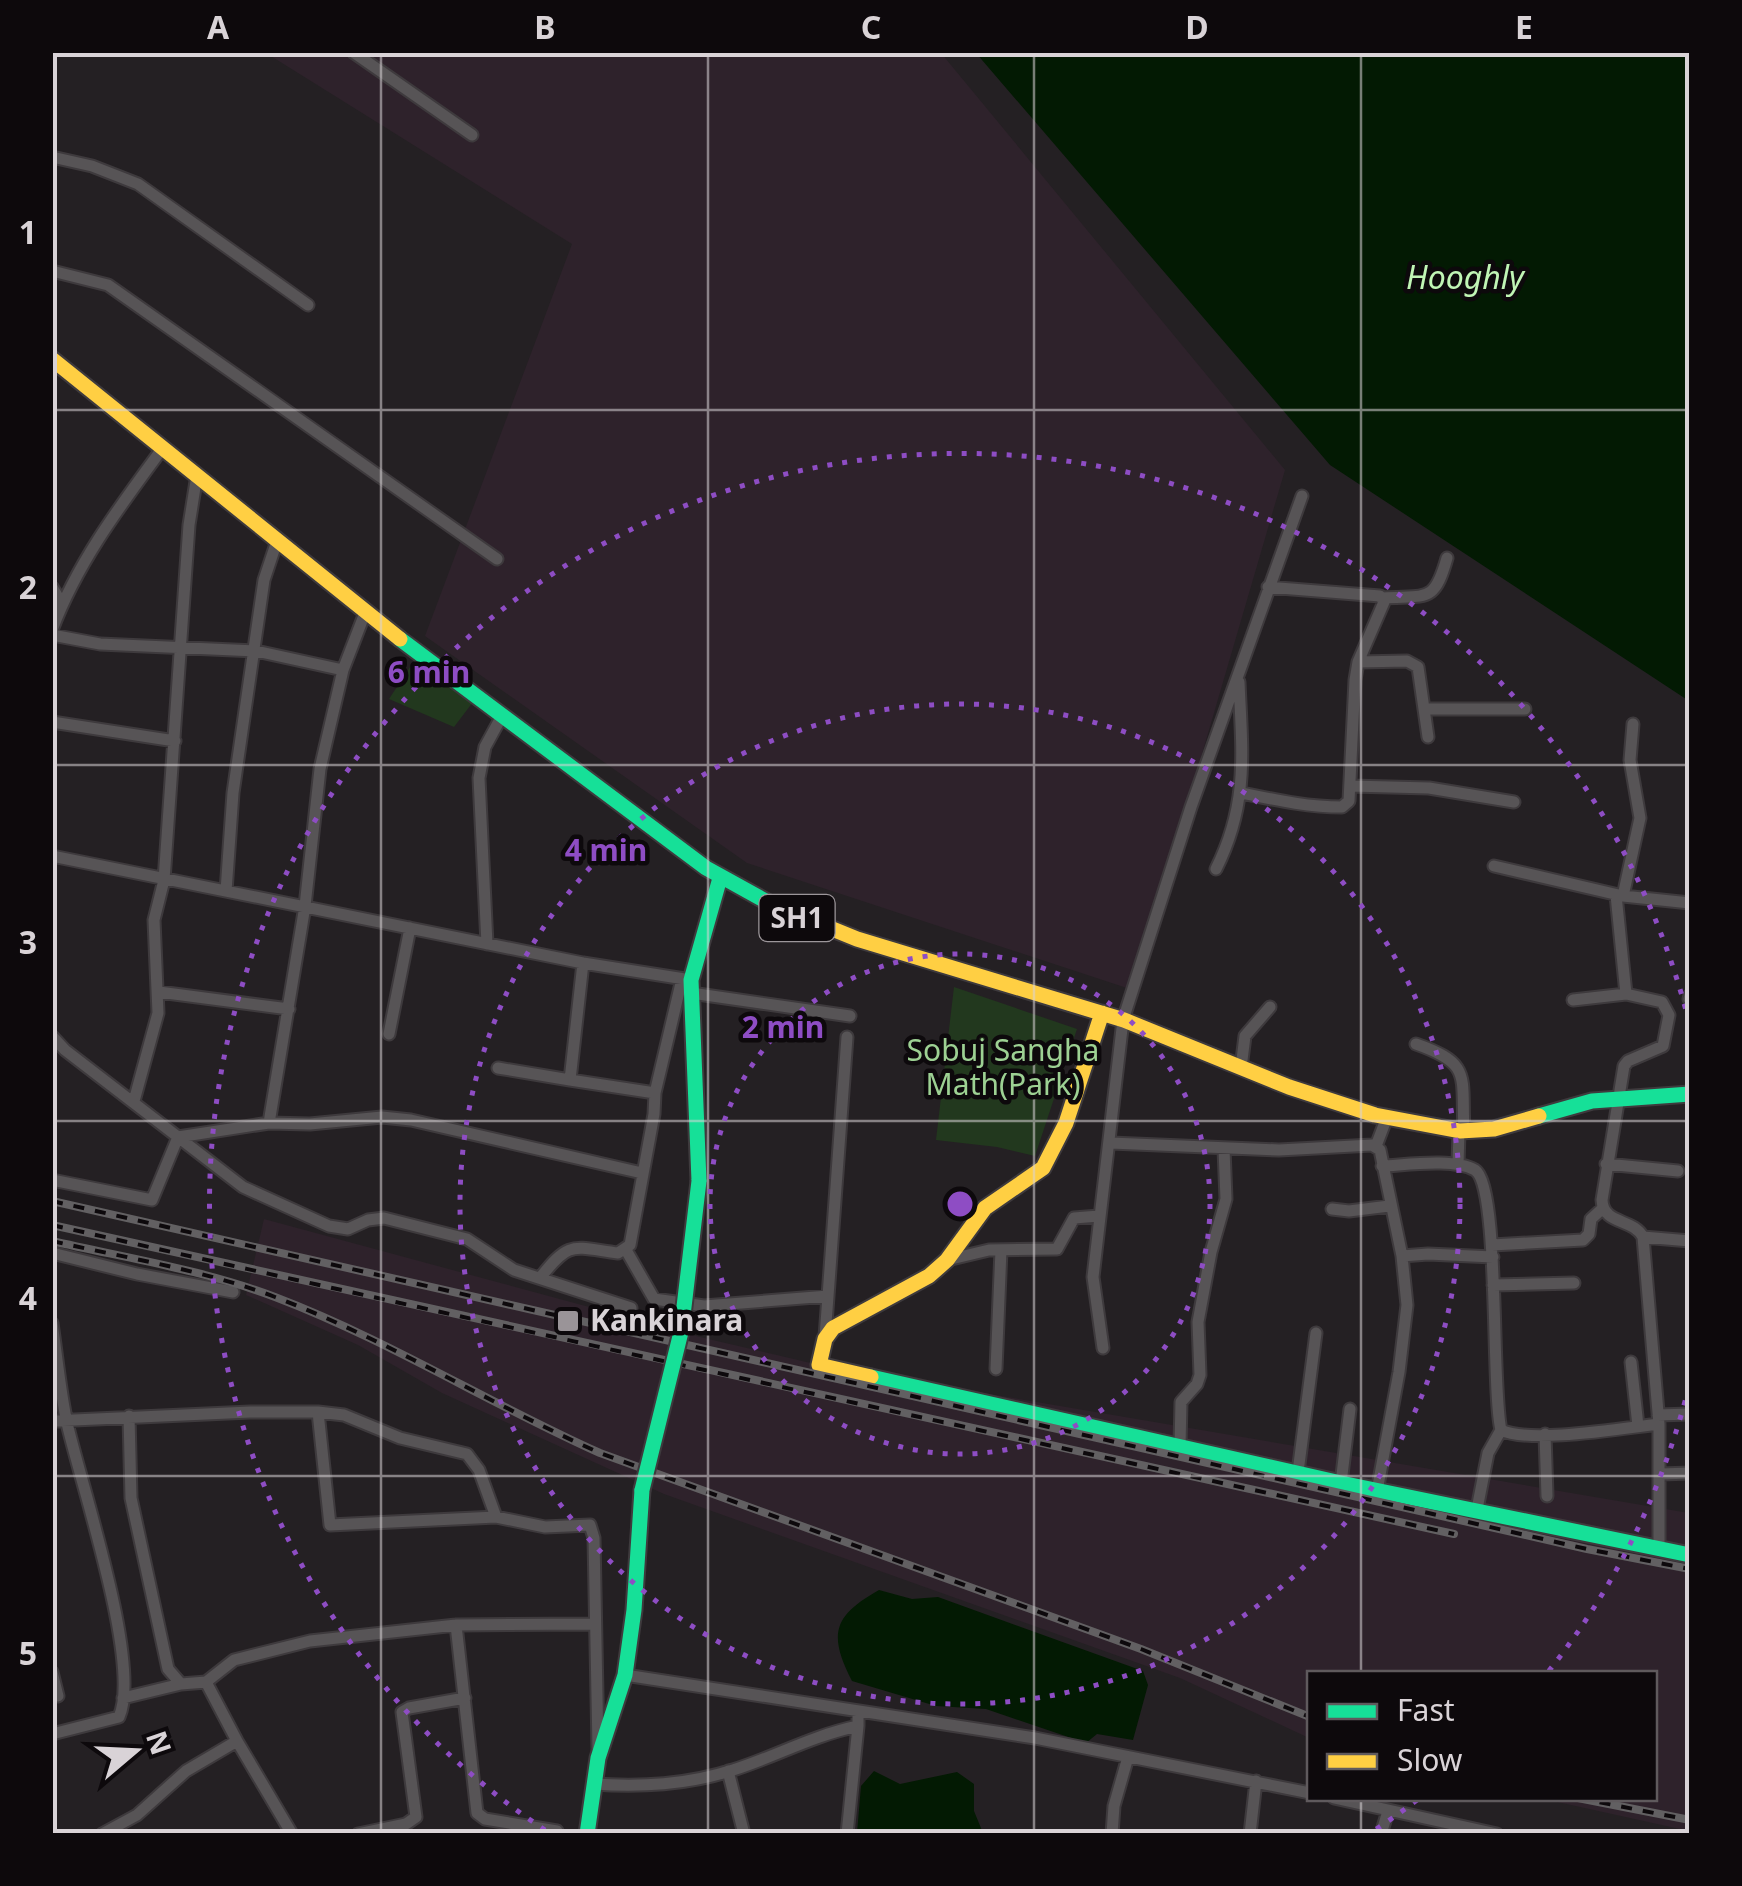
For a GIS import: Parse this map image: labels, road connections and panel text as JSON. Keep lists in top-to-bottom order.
{
  "streets": {
    "main road": ["SH1"]
  },
  "water": ["Hooghly"],
  "parks": ["Sobuj Sangha Math(Park)"],
  "places": {
    "transit": ["Kankinara"]
  },
  "legend": ["Fast", "Slow"],
  "north": "right",
  "grid": {
    "columns": [
      "A",
      "B",
      "C",
      "D",
      "E"
    ],
    "rows": [
      "1",
      "2",
      "3",
      "4",
      "5"
    ]
  },
  "rings": ["6 min", "4 min", "2 min"]
}
